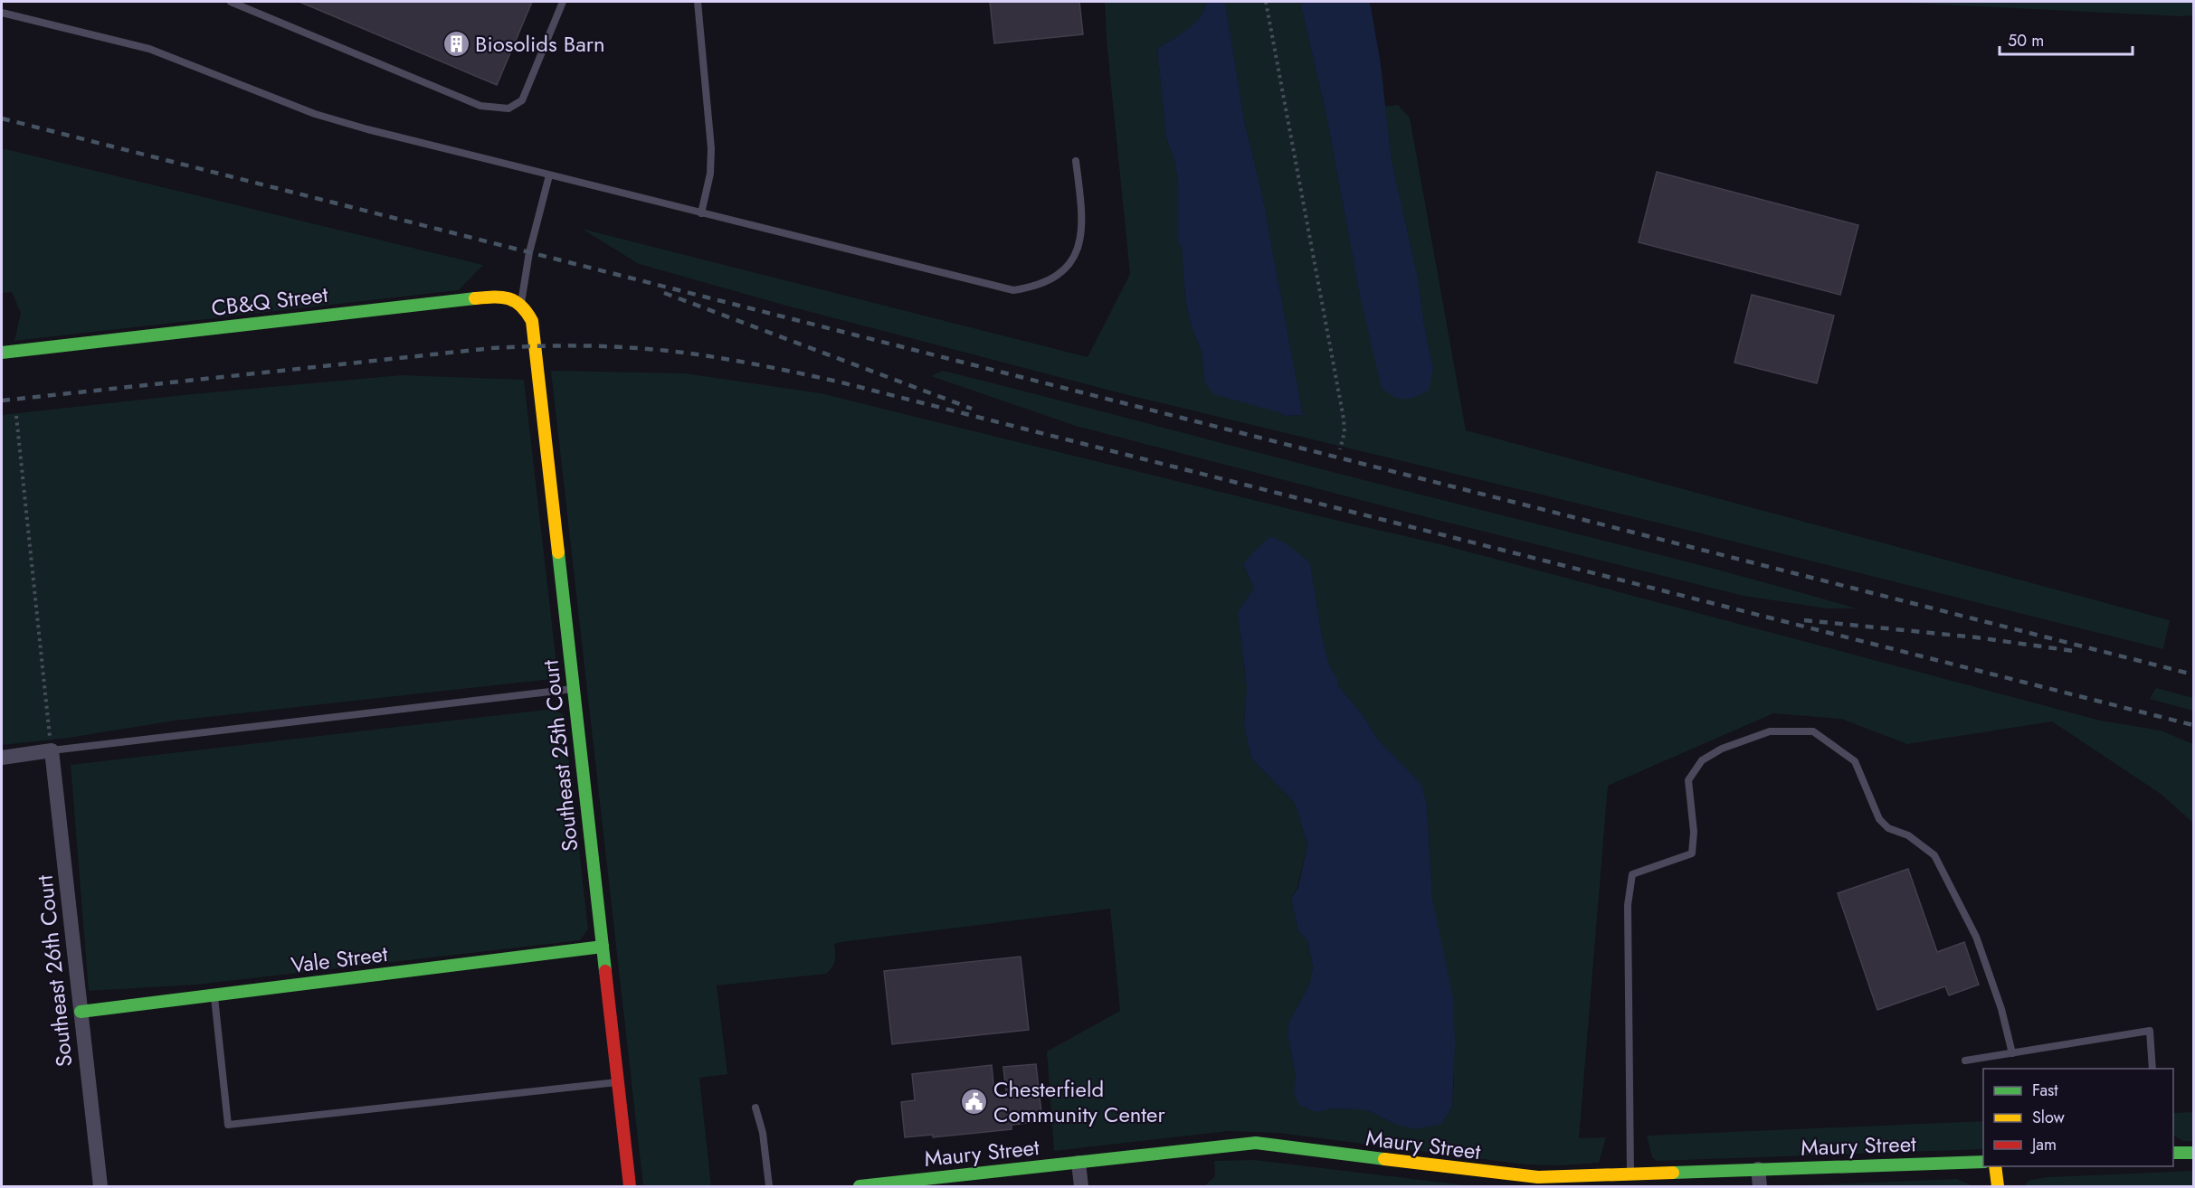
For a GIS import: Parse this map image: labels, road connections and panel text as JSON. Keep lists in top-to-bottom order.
{
  "streets": {
    "street": [
      "CB&Q Street",
      "Southeast 25th Court",
      "Vale Street",
      "Southeast 26th Court",
      "Maury Street"
    ]
  },
  "crossings": [
    ["CB&Q Street", "Southeast 25th Court"],
    ["Southeast 25th Court", "Vale Street"],
    ["Vale Street", "Southeast 26th Court"]
  ],
  "places": {
    "building": ["Biosolids Barn"],
    "public building": ["Chesterfield Community Center"]
  },
  "legend": ["Fast", "Slow", "Jam"],
  "scale_bar": "50 m"
}
